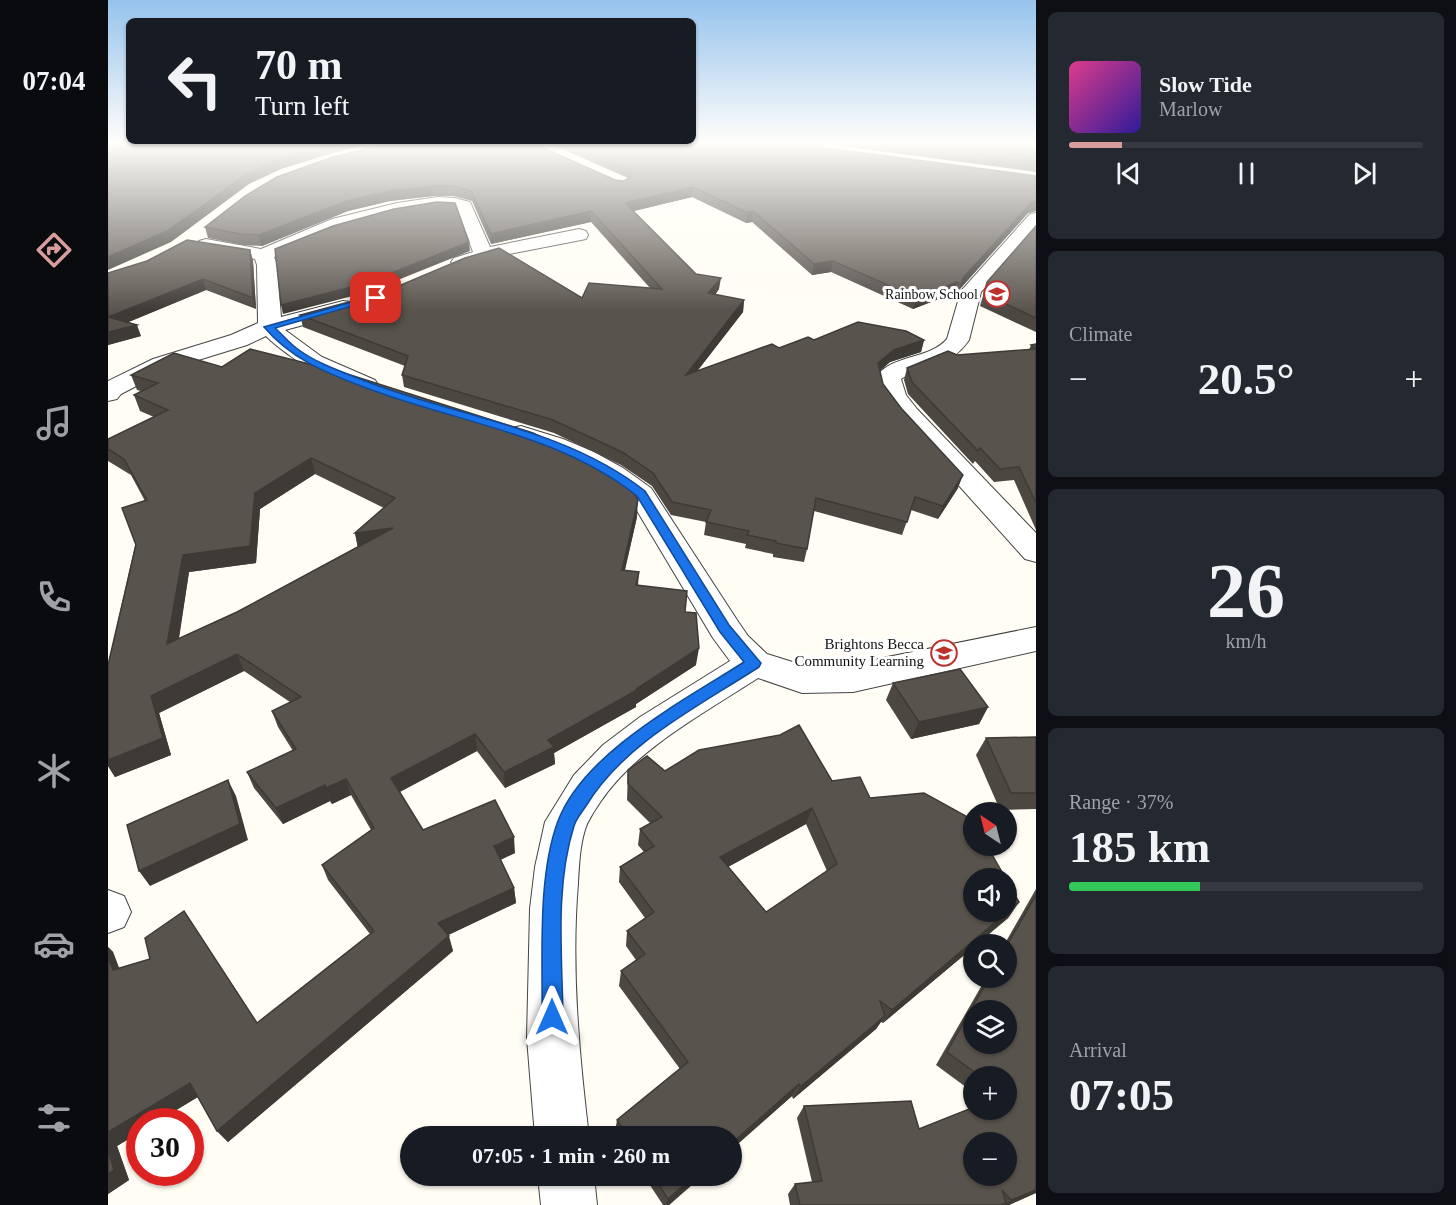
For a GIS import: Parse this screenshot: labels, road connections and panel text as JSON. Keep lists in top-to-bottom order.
{
  "places": {
    "school or university": ["Rainbow School", "Brightons Becca Community Learning"]
  },
  "north": "top left",
  "page": {
    "tabs": "07:04",
    "turn": ["70 m", "Turn left"],
    "song": ["Slow Tide", "Marlow"],
    "tile": [
      "Climate",
      ["26", "km/h"],
      ["Range · 37%", "185 km"],
      ["Arrival", "07:05"]
    ],
    "heat": ["−", "20.5°", "+"],
    "map_buttons": ["+", "−"],
    "limit": "30",
    "trip": "07:05 · 1 min · 260 m"
  }
}
